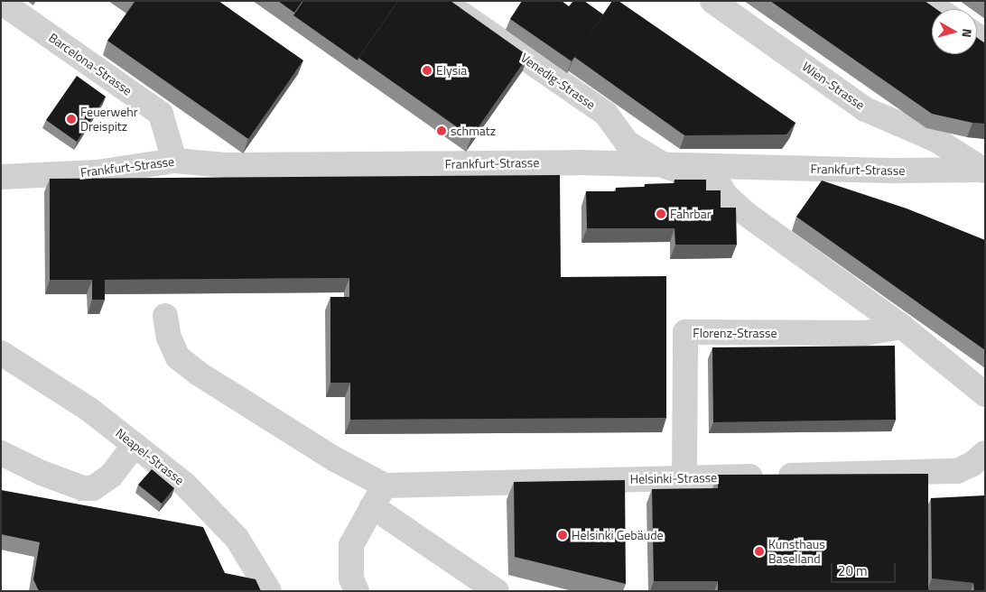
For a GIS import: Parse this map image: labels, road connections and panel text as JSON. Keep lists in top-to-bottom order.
{
  "streets": {
    "street": [
      "Barcelona-Strasse",
      "Venedig-Strasse",
      "Wien-Strasse",
      "Frankfurt-Strasse",
      "Florenz-Strasse",
      "Neapel-Strasse",
      "Helsinki-Strasse"
    ]
  },
  "crossings": [
    ["Barcelona-Strasse", "Frankfurt-Strasse"],
    ["Venedig-Strasse", "Frankfurt-Strasse"],
    ["Wien-Strasse", "Frankfurt-Strasse"],
    ["Florenz-Strasse", "Helsinki-Strasse"]
  ],
  "places": [
    "Elysia",
    "Feuerwehr Dreispitz",
    "schmatz",
    "Fahrbar",
    "Helsinki Gebäude",
    "Kunsthaus Baselland"
  ],
  "scale_bar": "20 m",
  "north": "right"
}
